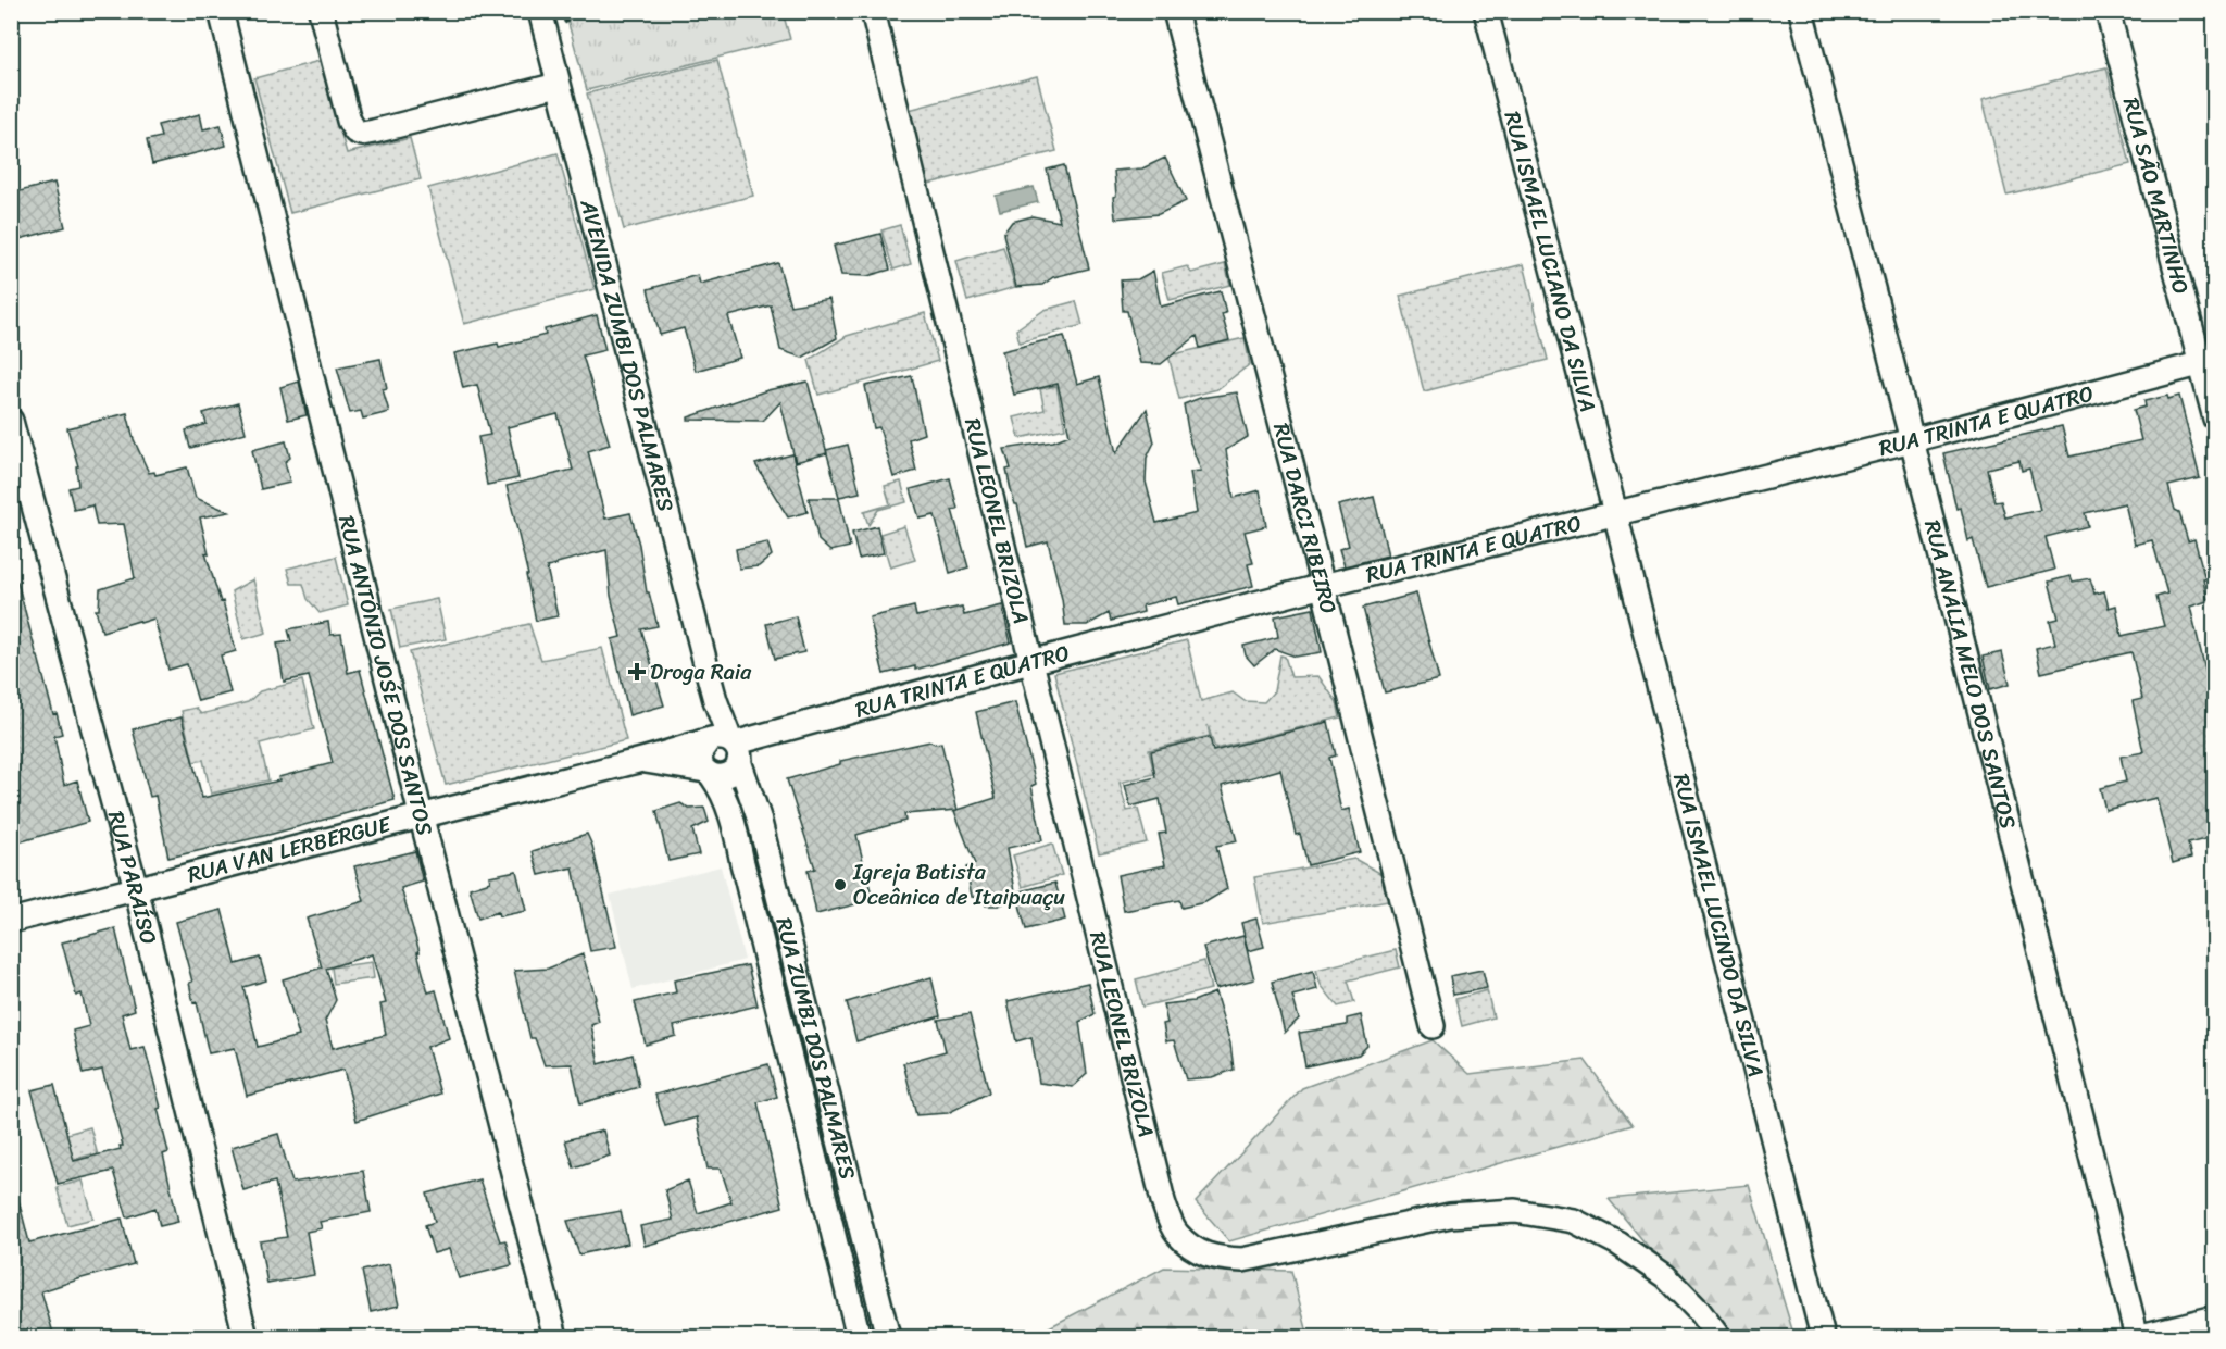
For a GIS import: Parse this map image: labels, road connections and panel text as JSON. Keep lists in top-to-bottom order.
{
  "streets": {
    "street": [
      "RUA SÃO MARTINHO",
      "RUA ISMAEL LUCIANO DA SILVA",
      "AVENIDA ZUMBI DOS PALMARES",
      "RUA TRINTA E QUATRO",
      "RUA DARCI RIBEIRO",
      "RUA LEONEL BRIZOLA",
      "RUA ANÁLIA MELO DOS SANTOS",
      "RUA ANTÔNIO JOŚE DOS SANTOS",
      "RUA VAN LERBERGUE",
      "RUA PARAÍSO",
      "RUA ISMAEL LUCINDO DA SILVA",
      "RUA ZUMBI DOS PALMARES"
    ]
  },
  "crossings": [
    ["RUA SÃO MARTINHO", "RUA TRINTA E QUATRO"],
    ["RUA ISMAEL LUCIANO DA SILVA", "RUA TRINTA E QUATRO"],
    ["RUA ISMAEL LUCIANO DA SILVA", "RUA ISMAEL LUCINDO DA SILVA"],
    ["AVENIDA ZUMBI DOS PALMARES", "RUA TRINTA E QUATRO"],
    ["AVENIDA ZUMBI DOS PALMARES", "RUA VAN LERBERGUE"],
    ["AVENIDA ZUMBI DOS PALMARES", "RUA ZUMBI DOS PALMARES"],
    ["RUA TRINTA E QUATRO", "RUA DARCI RIBEIRO"],
    ["RUA TRINTA E QUATRO", "RUA LEONEL BRIZOLA"],
    ["RUA TRINTA E QUATRO", "RUA ANÁLIA MELO DOS SANTOS"],
    ["RUA TRINTA E QUATRO", "RUA VAN LERBERGUE"],
    ["RUA TRINTA E QUATRO", "RUA ISMAEL LUCINDO DA SILVA"],
    ["RUA TRINTA E QUATRO", "RUA ZUMBI DOS PALMARES"],
    ["RUA ANTÔNIO JOŚE DOS SANTOS", "RUA VAN LERBERGUE"],
    ["RUA VAN LERBERGUE", "RUA PARAÍSO"],
    ["RUA VAN LERBERGUE", "RUA ZUMBI DOS PALMARES"]
  ],
  "places": {
    "health": ["Droga Raia"],
    "other": ["Igreja Batista Oceânica de Itaipuaçu"]
  }
}
